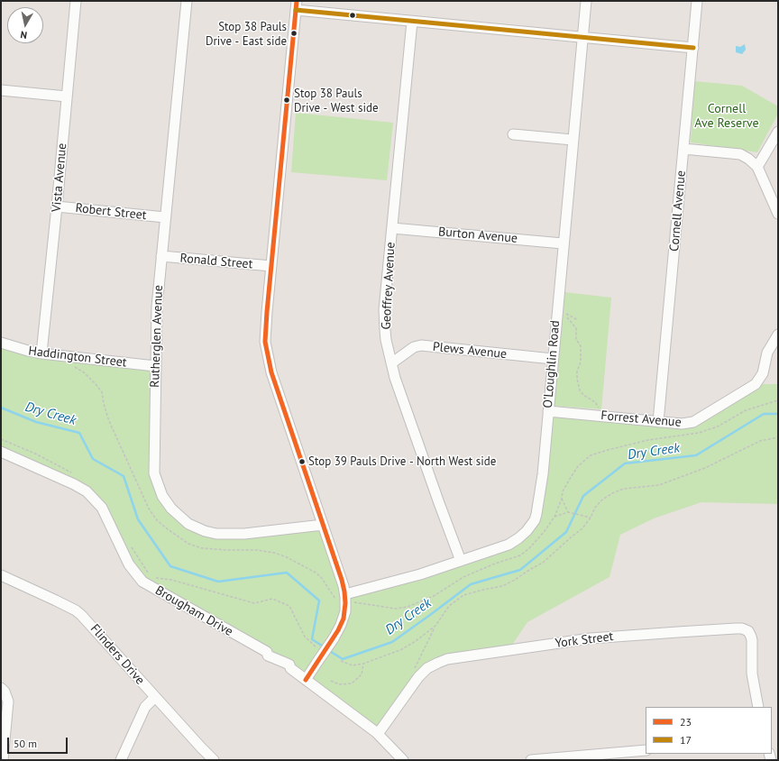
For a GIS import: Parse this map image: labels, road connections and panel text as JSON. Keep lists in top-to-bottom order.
{
  "streets": {
    "street": [
      "Vista Avenue",
      "Cornell Avenue",
      "Robert Street",
      "Burton Avenue",
      "Ronald Street",
      "Geoffrey Avenue",
      "Rutherglen Avenue",
      "Plews Avenue",
      "Haddington Street",
      "O'Loughlin Road",
      "Forrest Avenue",
      "Brougham Drive",
      "York Street",
      "Flinders Drive"
    ]
  },
  "crossings": [
    ["Vista Avenue", "Robert Street"],
    ["Vista Avenue", "Haddington Street"],
    ["Cornell Avenue", "Forrest Avenue"],
    ["Robert Street", "Rutherglen Avenue"],
    ["Burton Avenue", "Geoffrey Avenue"],
    ["Burton Avenue", "O'Loughlin Road"],
    ["Ronald Street", "Rutherglen Avenue"],
    ["Geoffrey Avenue", "Plews Avenue"],
    ["Geoffrey Avenue", "O'Loughlin Road"],
    ["Rutherglen Avenue", "Haddington Street"],
    ["Plews Avenue", "O'Loughlin Road"],
    ["O'Loughlin Road", "Forrest Avenue"],
    ["Brougham Drive", "York Street"]
  ],
  "water": ["Dry Creek"],
  "parks": ["Cornell Ave Reserve"],
  "places": ["Stop 38 Pauls Drive - East side", "Stop 38 Pauls Drive - West side", "Stop 39 Pauls Drive - North West side"],
  "lines": ["transit line 23", "transit line 17"],
  "legend": ["23", "17"],
  "scale_bar": "50 m",
  "north": "bottom"
}
